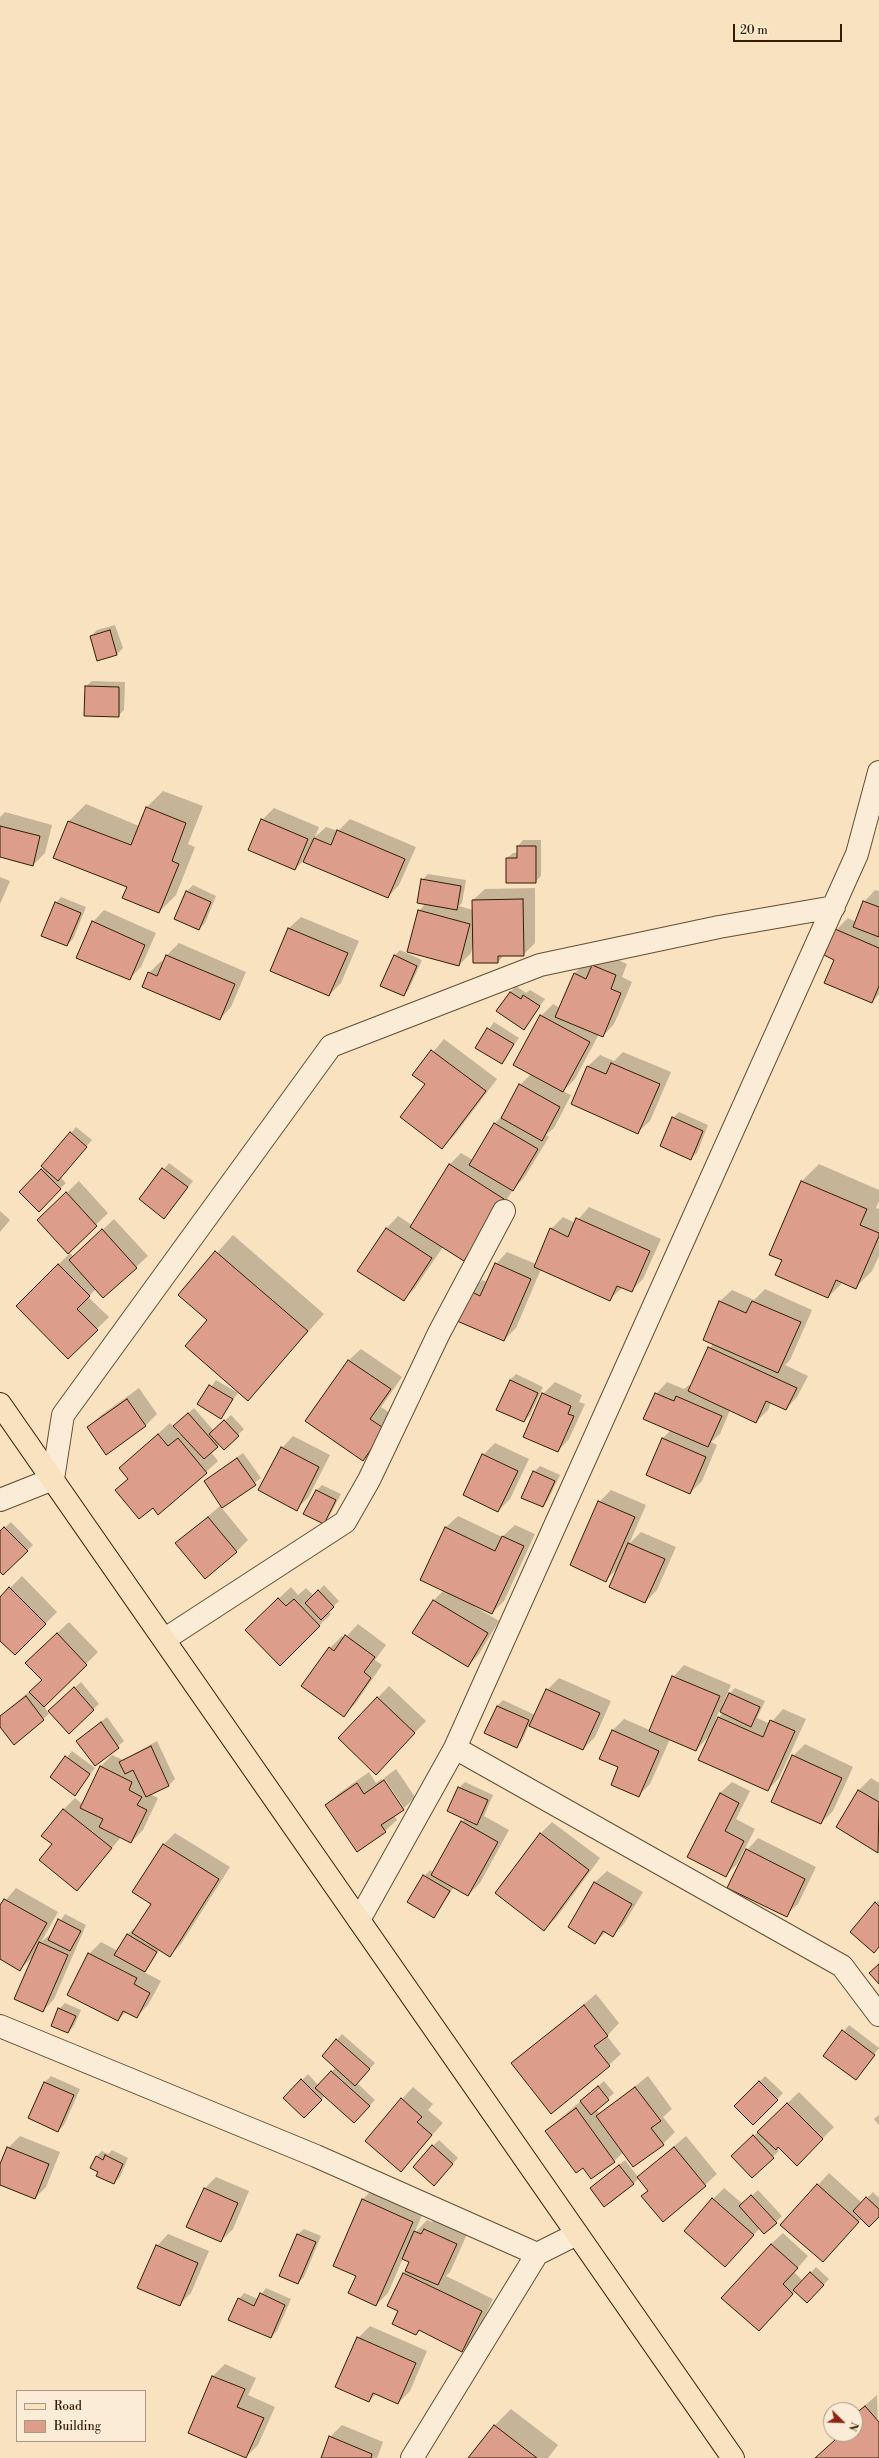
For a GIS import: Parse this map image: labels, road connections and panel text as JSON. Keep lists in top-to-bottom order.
{
  "legend": ["Road", "Building"],
  "scale_bar": "20 m",
  "north": "bottom right"
}
